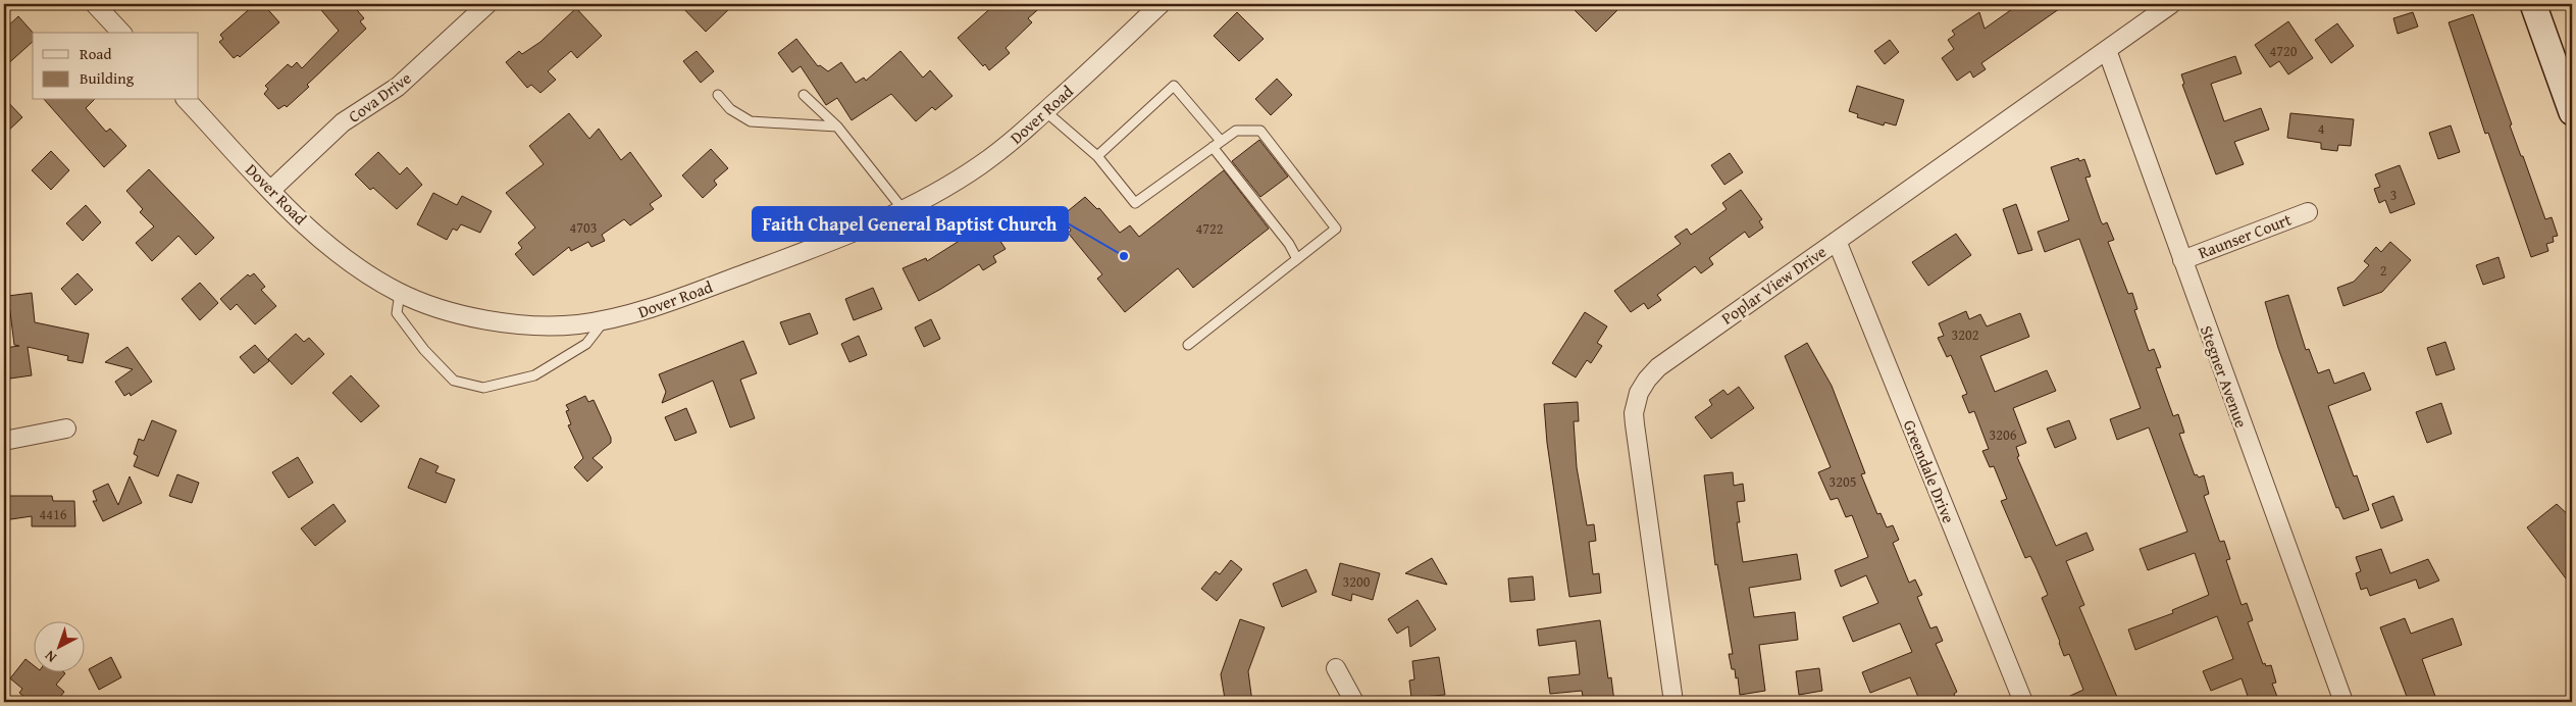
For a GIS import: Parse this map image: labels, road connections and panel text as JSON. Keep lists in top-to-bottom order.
{
  "streets": {
    "street": [
      "Cova Drive",
      "Dover Road",
      "Raunser Court",
      "Poplar View Drive",
      "Stegner Avenue",
      "Greendale Drive"
    ]
  },
  "crossings": [
    ["Cova Drive", "Dover Road"],
    ["Raunser Court", "Stegner Avenue"],
    ["Poplar View Drive", "Stegner Avenue"],
    ["Poplar View Drive", "Greendale Drive"]
  ],
  "places": ["Faith Chapel General Baptist Church"],
  "house_numbers": [
    "4720",
    "4",
    "3",
    "4703",
    "4722",
    "2",
    "3202",
    "3206",
    "3205",
    "4416",
    "3200"
  ],
  "legend": ["Road", "Building"],
  "north": "bottom left"
}
